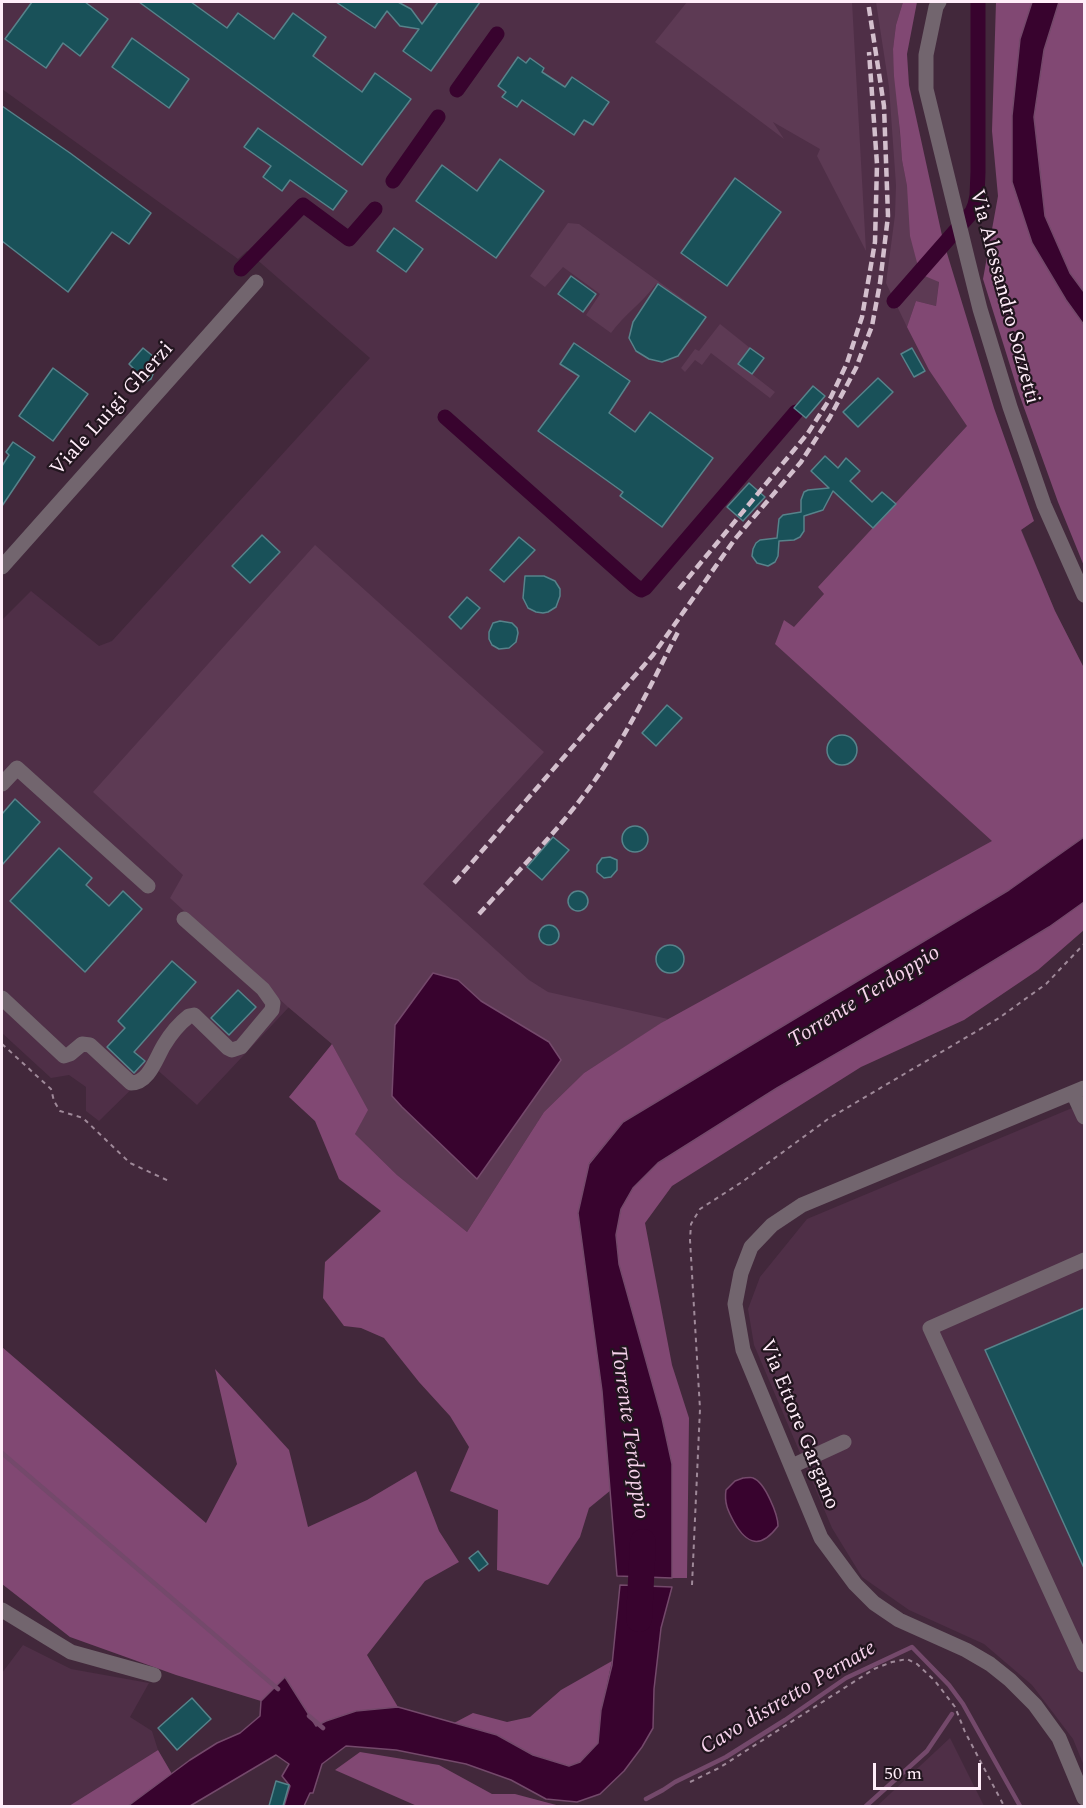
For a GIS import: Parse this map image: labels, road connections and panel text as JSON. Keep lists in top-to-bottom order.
{
  "streets": {
    "street": ["Via Alessandro Sozzetti", "Viale Luigi Gherzi", "Via Ettore Gargano"]
  },
  "water": ["Torrente Terdoppio", "Cavo distretto Pernate"],
  "scale_bar": "50 m"
}
